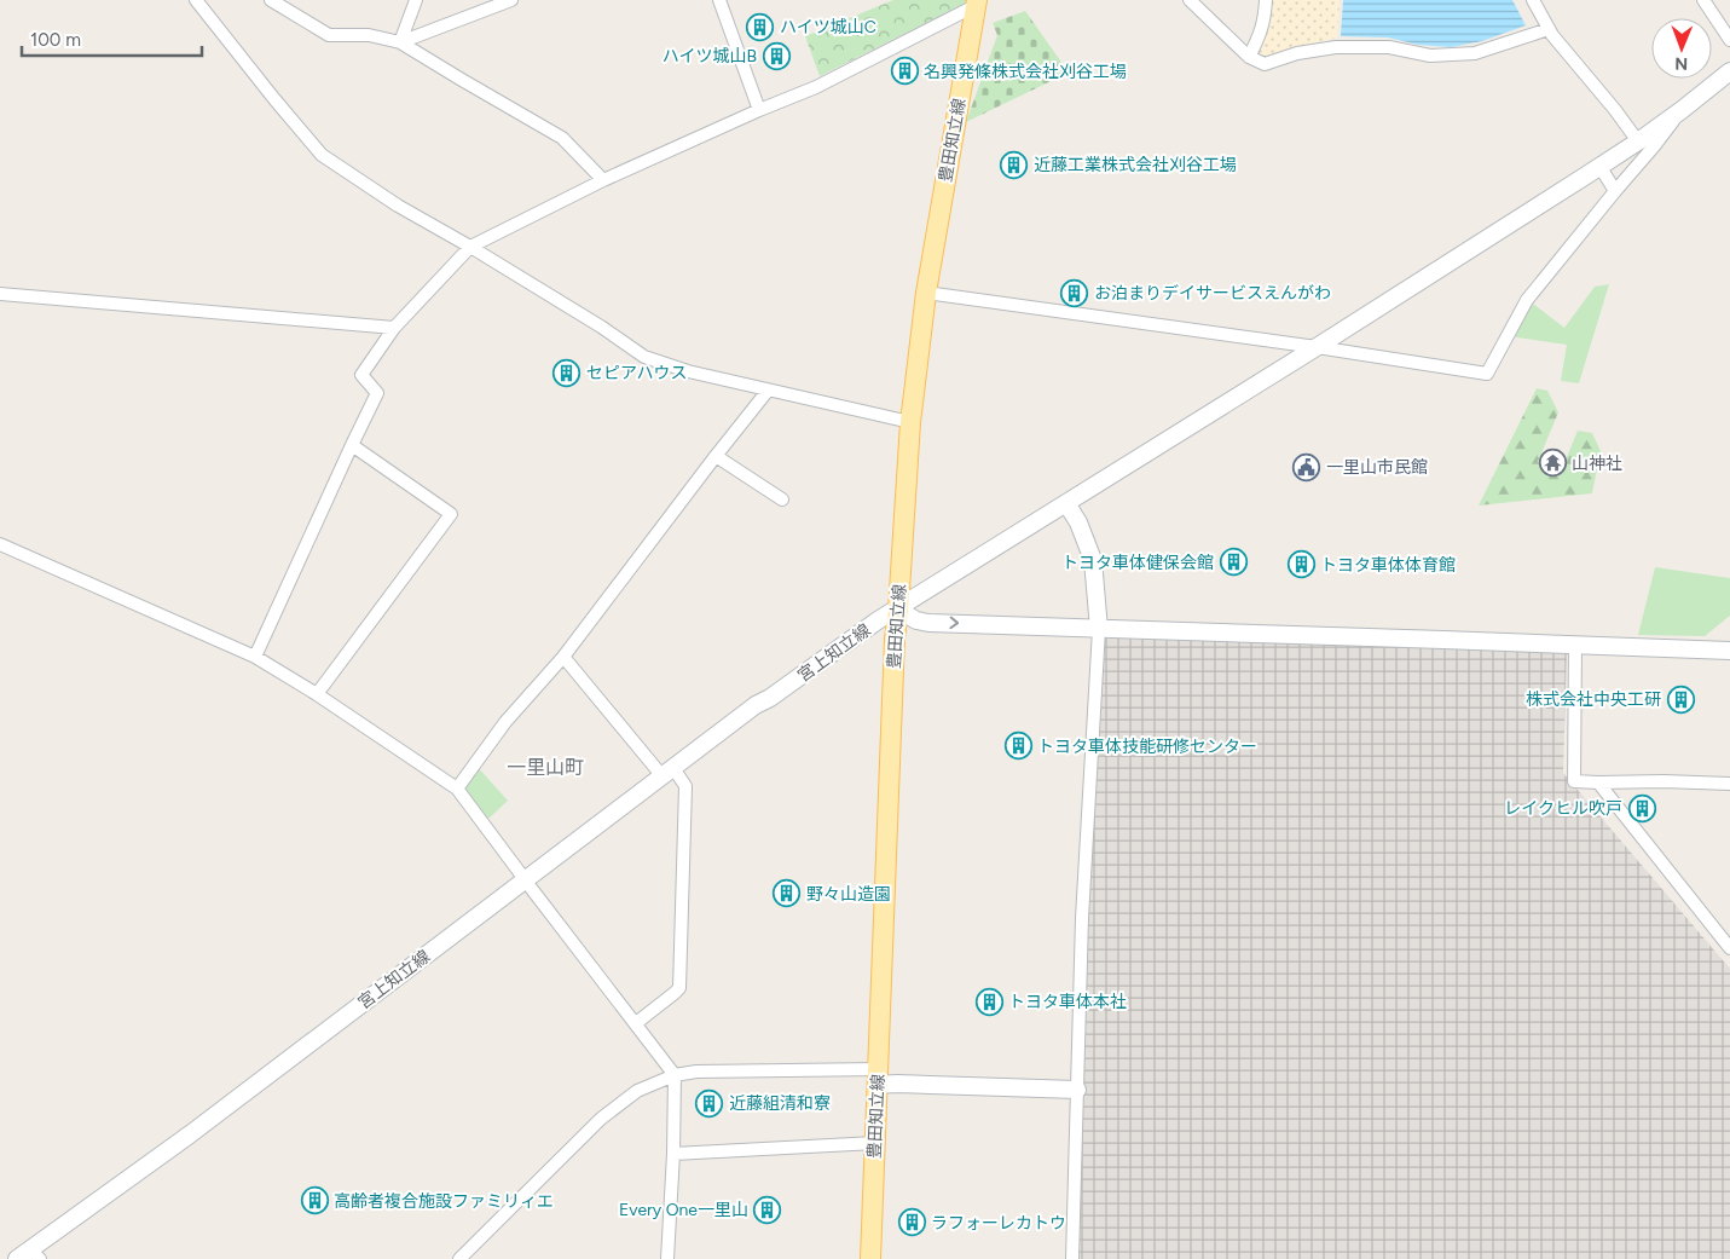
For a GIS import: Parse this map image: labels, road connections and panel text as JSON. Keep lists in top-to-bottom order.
{
  "streets": {
    "main road": ["豊田知立線"],
    "street": ["宮上知立線"]
  },
  "crossings": [
    ["豊田知立線", "宮上知立線"]
  ],
  "districts": ["一里山町"],
  "places": {
    "building": [
      "ハイツ城山C",
      "ハイツ城山B",
      "名興発條株式会社刈谷工場",
      "近藤工業株式会社刈谷工場",
      "お泊まりデイサービスえんがわ",
      "セピアハウス",
      "トヨタ車体健保会館",
      "トヨタ車体体育館",
      "株式会社中央工研",
      "トヨタ車体技能研修センター",
      "レイクヒル吹戸",
      "野々山造園",
      "トヨタ車体本社",
      "近藤組清和寮",
      "高齢者複合施設ファミリィエ",
      "Every One一里山",
      "ラフォーレカトウ"
    ],
    "temple": ["山神社"],
    "public building": ["一里山市民館"]
  },
  "scale_bar": "100 m",
  "north": "bottom"
}
